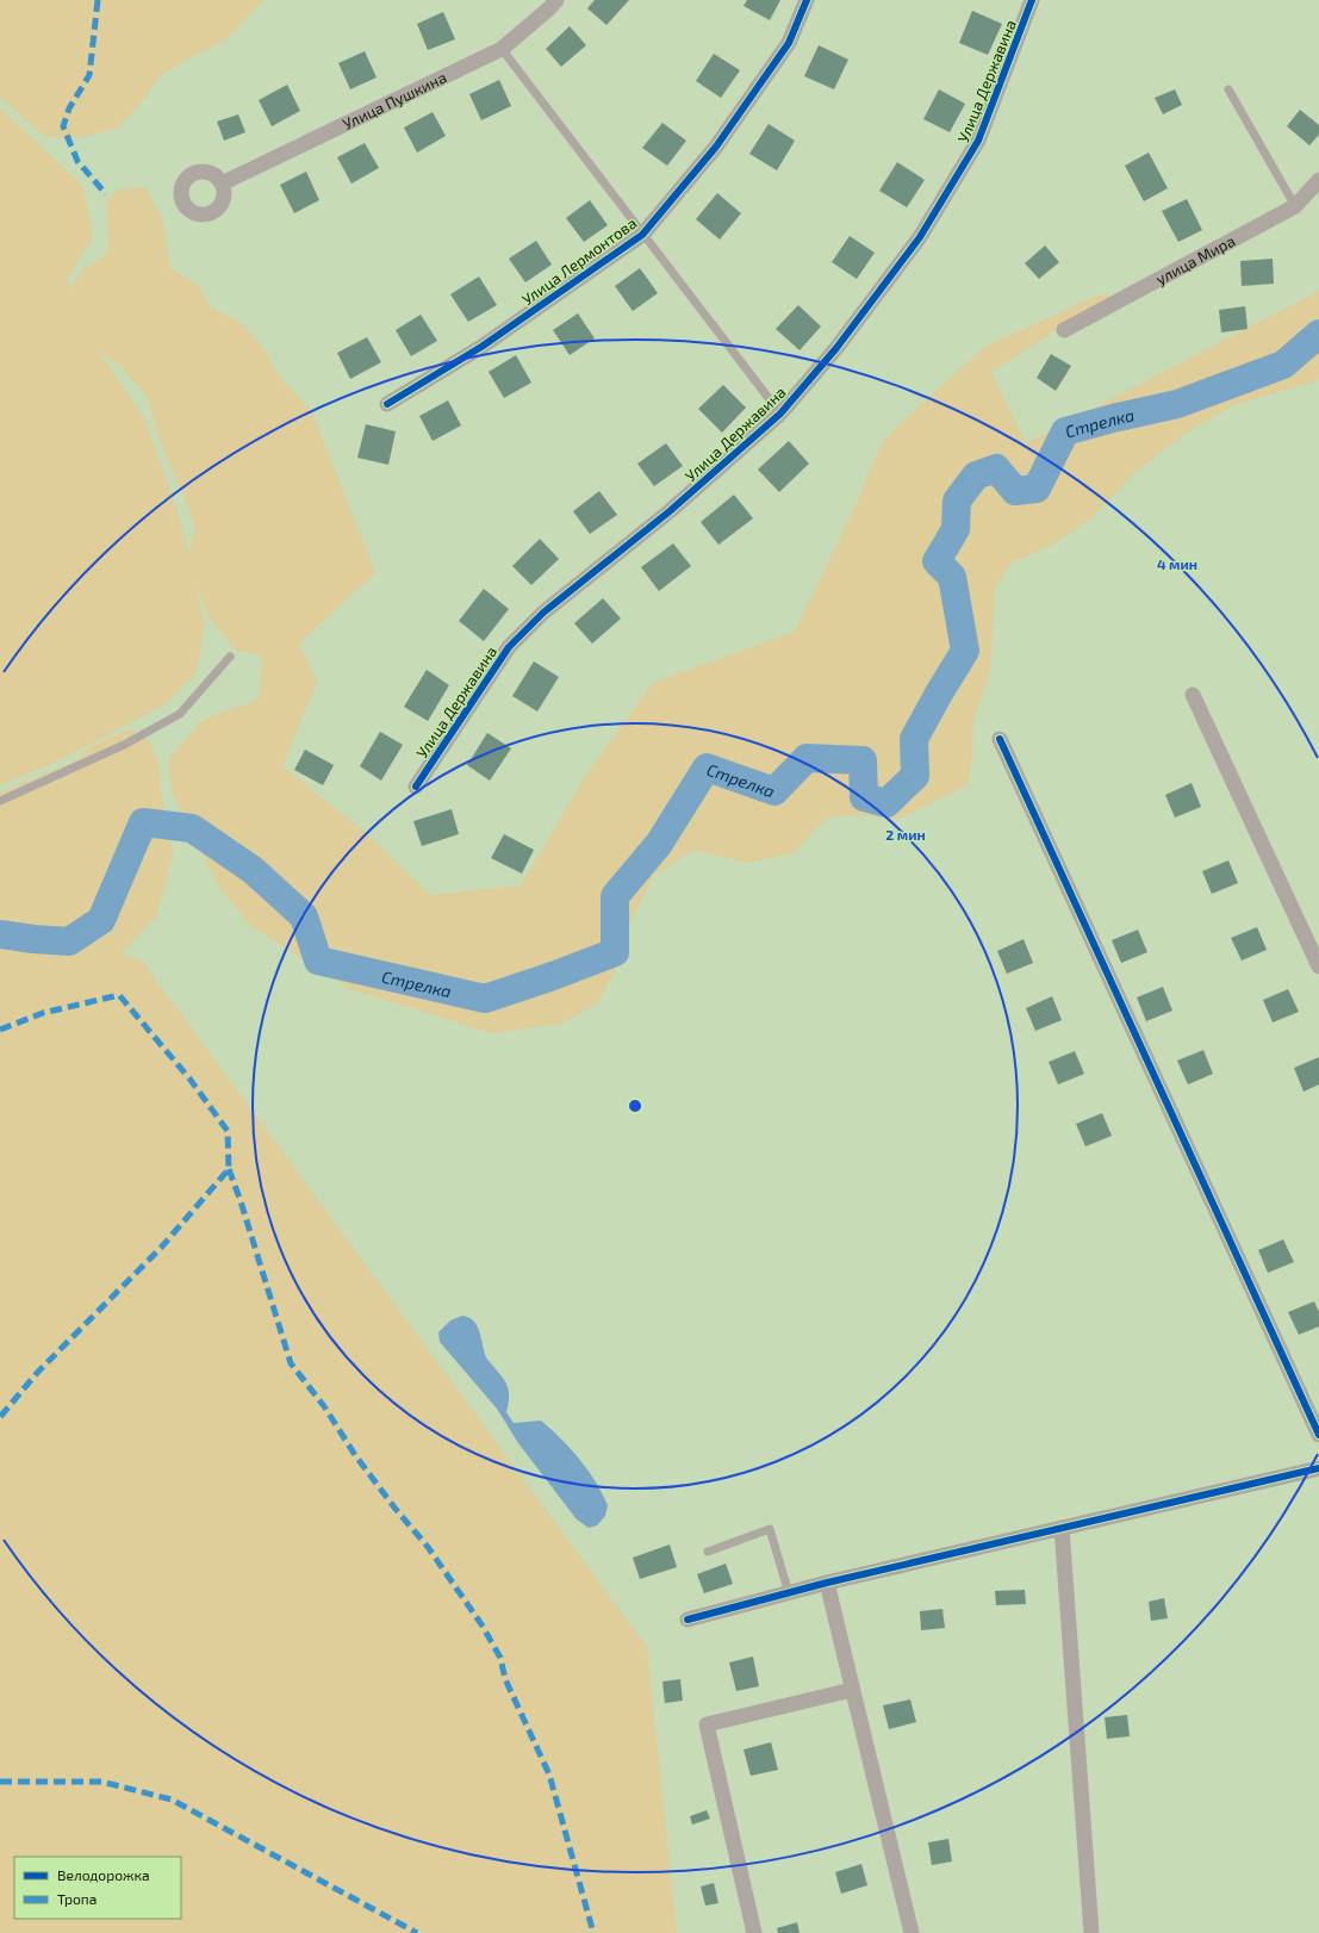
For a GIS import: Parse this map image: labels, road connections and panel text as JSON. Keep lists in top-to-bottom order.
{
  "streets": {
    "street": [
      "Улица Державина",
      "Улица Пушкина",
      "улица Мира",
      "Улица Лермонтова"
    ]
  },
  "water": ["Стрелка"],
  "legend": ["Велодорожка", "Тропа"],
  "rings": ["4 мин", "2 мин"]
}
